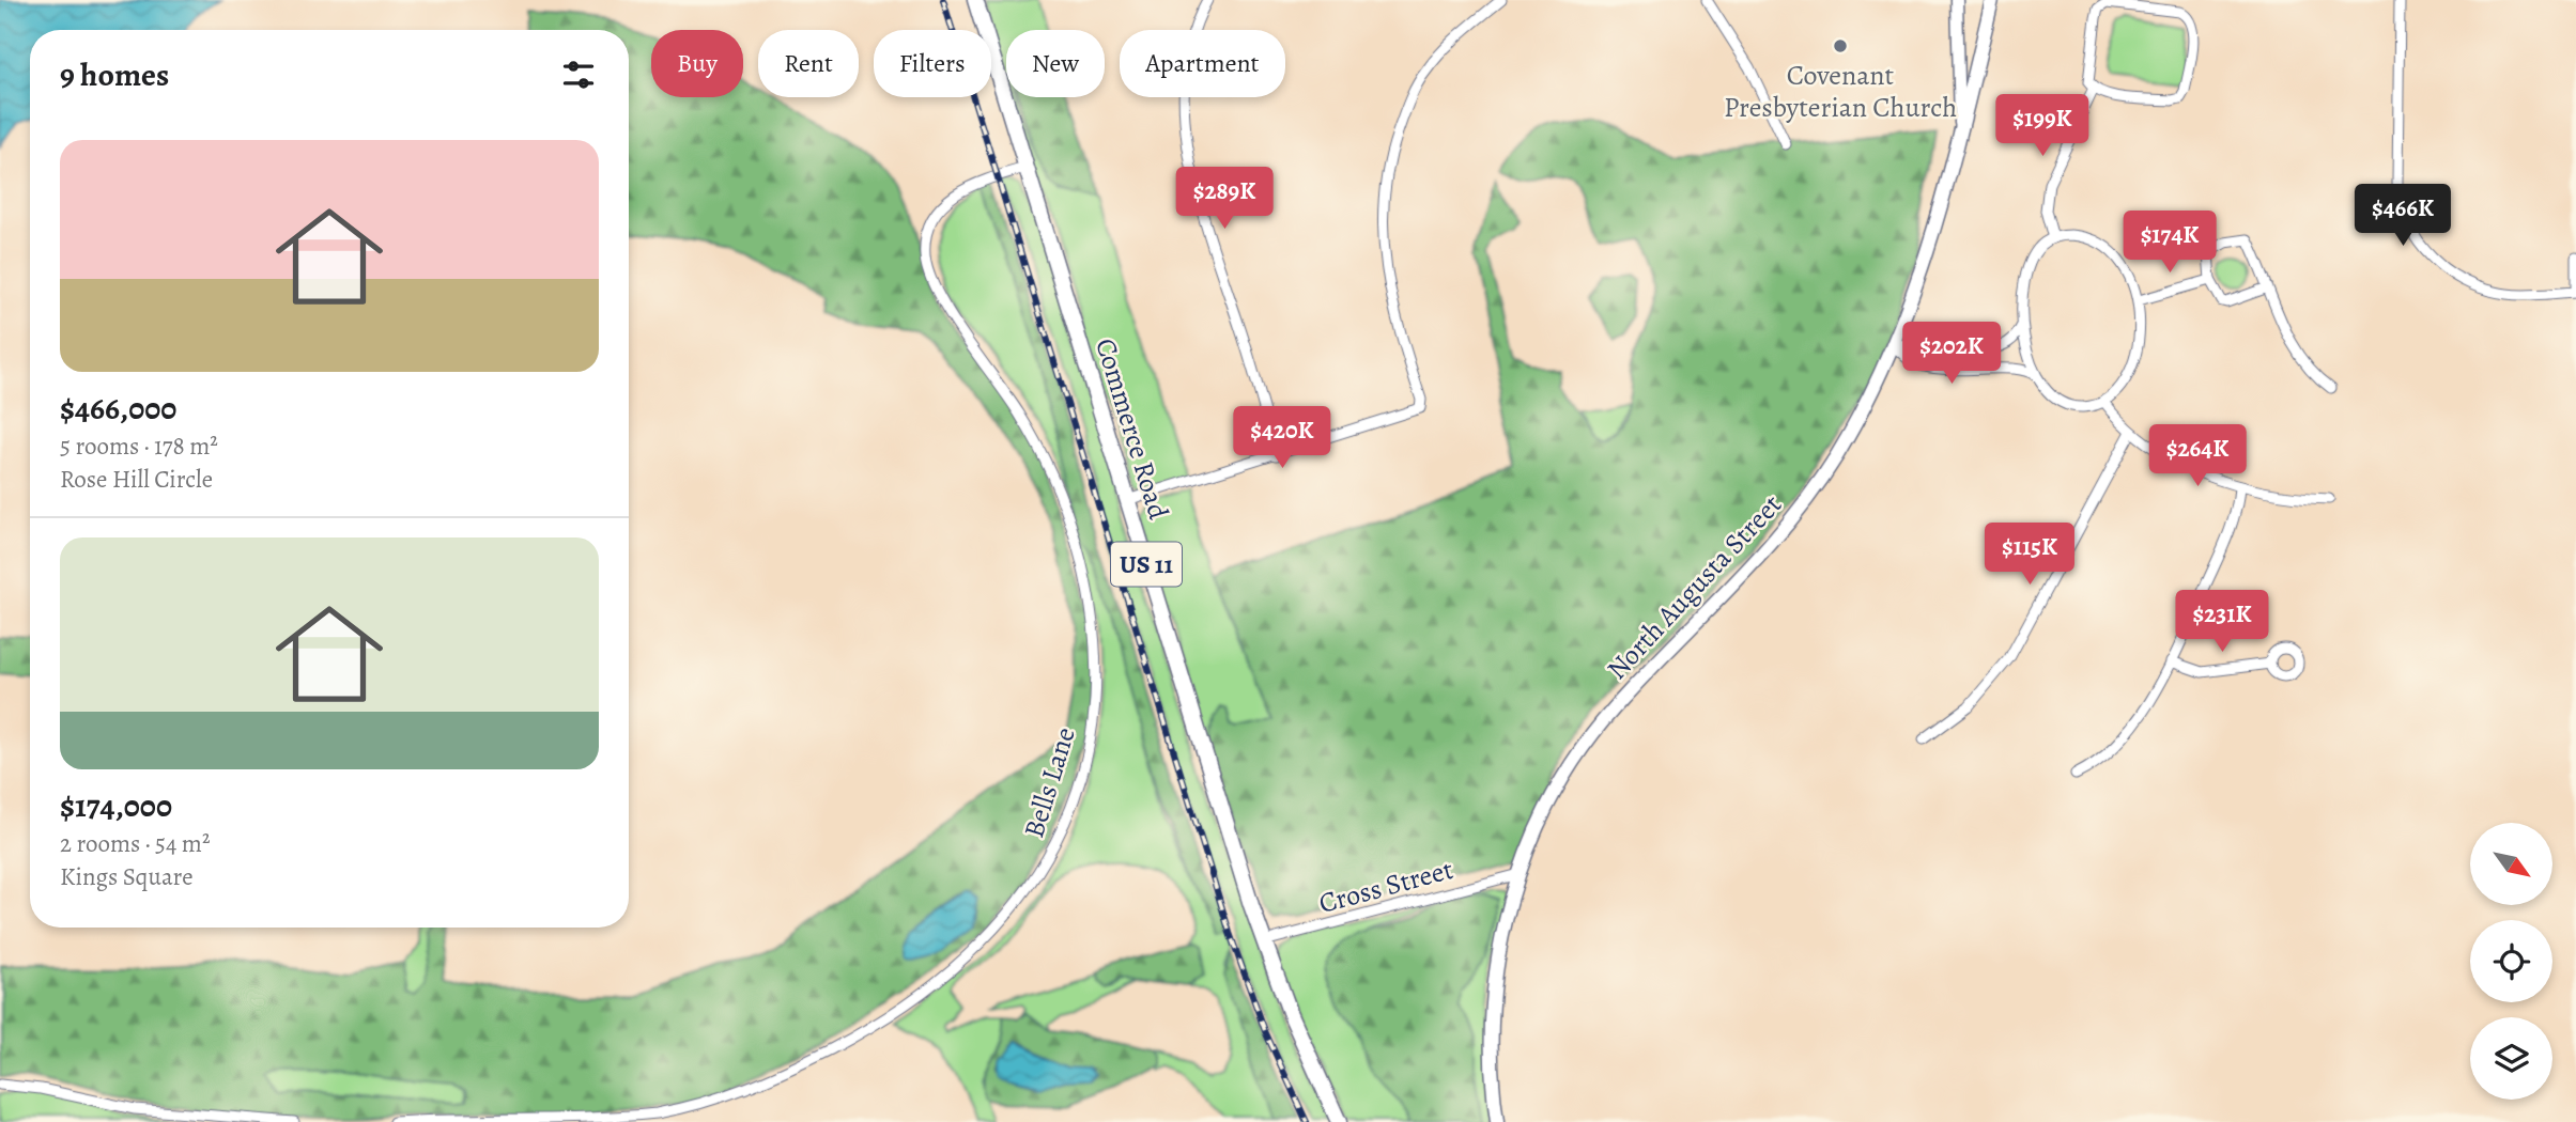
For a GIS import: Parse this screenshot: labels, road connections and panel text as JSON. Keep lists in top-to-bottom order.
{
  "streets": {
    "main road": ["Commerce Road", "US 11", "North Augusta Street"],
    "street": ["Bells Lane", "Cross Street"]
  },
  "crossings": [
    ["Commerce Road", "Bells Lane"],
    ["Commerce Road", "Cross Street"],
    ["North Augusta Street", "Cross Street"]
  ],
  "places": ["Covenant Presbyterian Church"],
  "north": "bottom right",
  "page": {
    "chip": [
      "Buy",
      "Rent",
      "Filters",
      "New",
      "Apartment"
    ],
    "heading": "9 homes",
    "price": [
      "$199K",
      "$289K",
      "$466K",
      "$174K",
      "$202K",
      "$420K",
      "$264K",
      "$115K",
      "$231K"
    ],
    "list": [
      {
        "name": "$466,000",
        "note": "5 rooms · 178 m² · Rose Hill Circle"
      },
      {
        "name": "$174,000",
        "note": "2 rooms · 54 m² · Kings Square"
      }
    ]
  }
}
